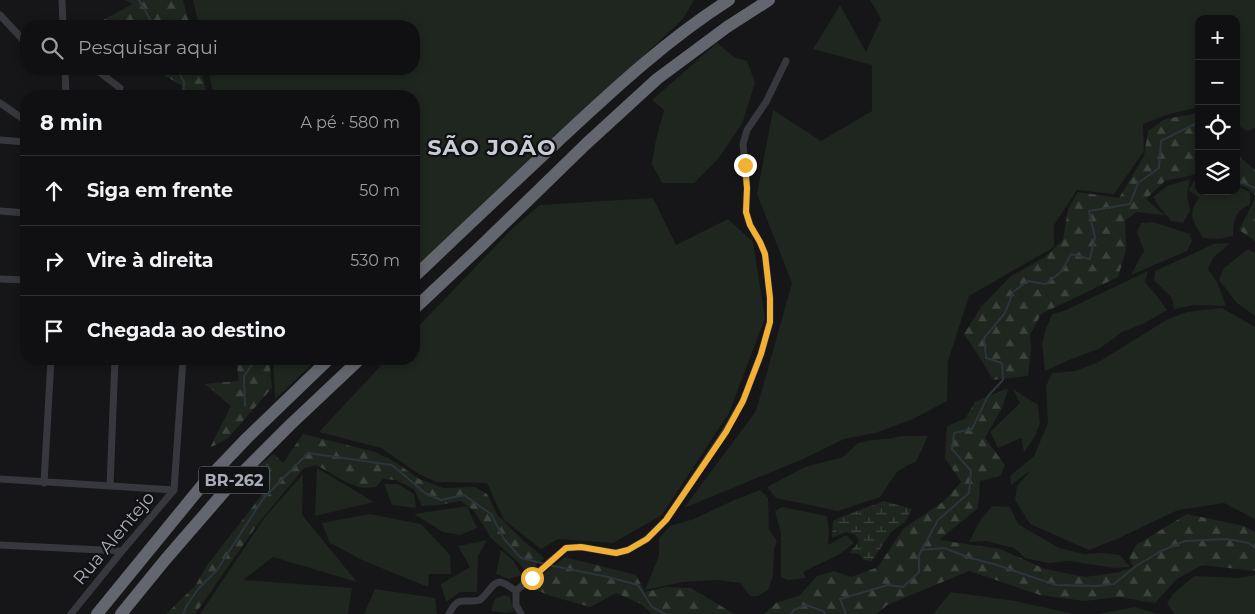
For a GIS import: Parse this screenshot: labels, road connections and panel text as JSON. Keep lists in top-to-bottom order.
{
  "streets": {
    "highway": ["BR-262"],
    "street": ["Rua Alentejo"]
  },
  "districts": ["SÃO JOÃO"],
  "page": {
    "map_buttons": ["+", "−"],
    "search": "Pesquisar aqui",
    "heading": ["8 min", "A pé · 580 m"],
    "list": [
      ["Siga em frente", "50 m"],
      ["Vire à direita", "530 m"],
      "Chegada ao destino"
    ]
  }
}
